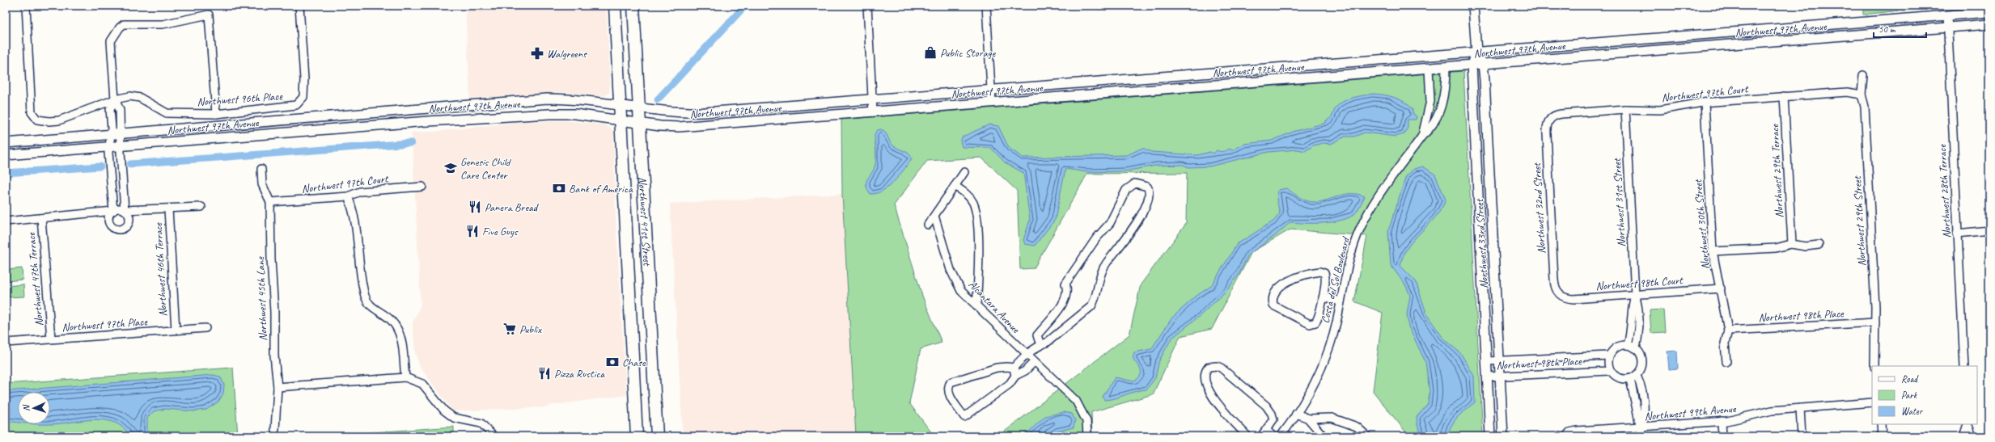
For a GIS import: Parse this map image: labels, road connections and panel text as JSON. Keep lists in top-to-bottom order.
{
  "streets": {
    "main road": ["Northwest 41st Street"],
    "street": [
      "Northwest 97th Avenue",
      "Northwest 97th Court",
      "Northwest 96th Place",
      "Northwest 29th Terrace",
      "Northwest 28th Terrace",
      "Northwest 31st Street",
      "Northwest 32nd Street",
      "Northwest 29th Street",
      "Northwest 30th Street",
      "Northwest 33rd Street",
      "Northwest 46th Terrace",
      "Northwest 47th Terrace",
      "Costa del Sol Boulevard",
      "Northwest 98th Court",
      "Northwest 45th Lane",
      "Alcantara Avenue",
      "Northwest 98th Place",
      "Northwest 97th Place",
      "Northwest 99th Avenue"
    ]
  },
  "crossings": [
    ["Northwest 97th Avenue", "Northwest 28th Terrace"],
    ["Northwest 97th Avenue", "Northwest 41st Street"],
    ["Northwest 97th Avenue", "Northwest 33rd Street"],
    ["Northwest 97th Avenue", "Costa del Sol Boulevard"],
    ["Northwest 97th Court", "Northwest 29th Terrace"],
    ["Northwest 97th Court", "Northwest 31st Street"],
    ["Northwest 97th Court", "Northwest 32nd Street"],
    ["Northwest 97th Court", "Northwest 29th Street"],
    ["Northwest 97th Court", "Northwest 30th Street"],
    ["Northwest 97th Court", "Northwest 45th Lane"],
    ["Northwest 31st Street", "Northwest 98th Court"],
    ["Northwest 31st Street", "Northwest 98th Place"],
    ["Northwest 32nd Street", "Northwest 98th Court"],
    ["Northwest 29th Street", "Northwest 98th Place"],
    ["Northwest 30th Street", "Northwest 98th Court"],
    ["Northwest 30th Street", "Northwest 98th Place"],
    ["Northwest 33rd Street", "Northwest 98th Place"],
    ["Northwest 46th Terrace", "Northwest 97th Place"],
    ["Northwest 47th Terrace", "Northwest 97th Place"]
  ],
  "places": {
    "shop": ["Public Storage"],
    "pharmacy": ["Walgreens"],
    "school or university": ["Genesis Child Care Center"],
    "bank": ["Bank of America", "Chase"],
    "restaurant": ["Panera Bread", "Five Guys", "Pizza Rustica"],
    "supermarket": ["Publix"]
  },
  "legend": ["Road", "Park", "Water"],
  "scale_bar": "50 m",
  "north": "left"
}
